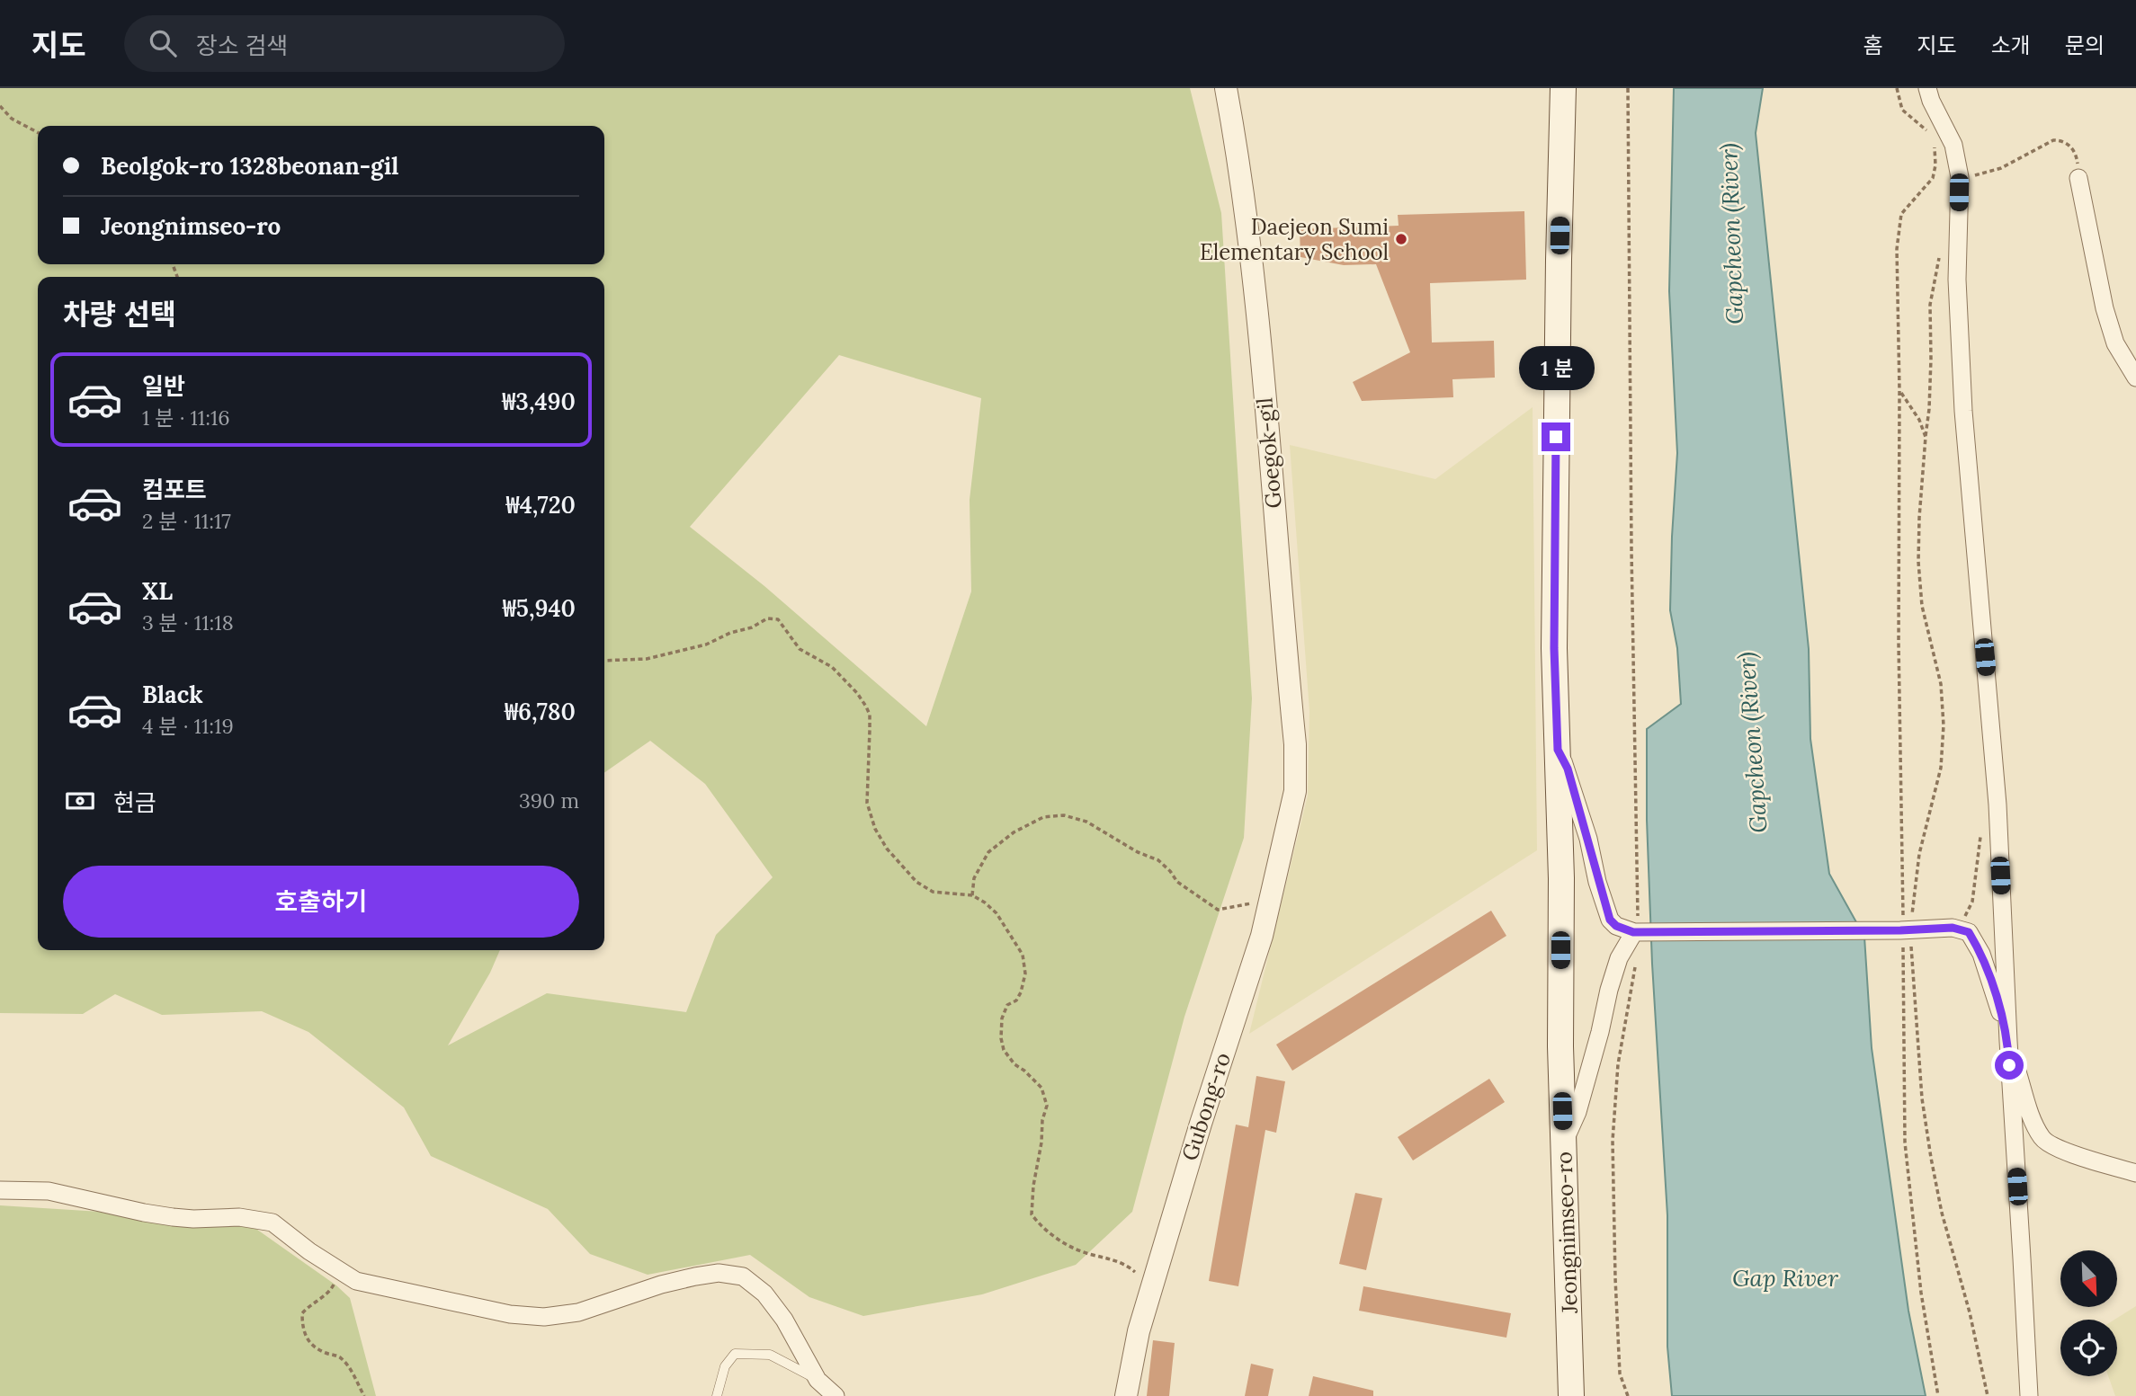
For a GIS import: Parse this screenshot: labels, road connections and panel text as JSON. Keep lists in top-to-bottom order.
{
  "streets": {
    "main road": ["Jeongnimseo-ro"],
    "street": ["Goegok-gil", "Gubong-ro"]
  },
  "crossings": [
    ["Goegok-gil", "Gubong-ro"]
  ],
  "water": ["Gapcheon (River)", "Gap River"],
  "places": ["Daejeon Sumi Elementary School"],
  "north": "bottom right",
  "page": {
    "header": "지도",
    "search": "장소 검색",
    "nav": [
      "홈",
      "지도",
      "소개",
      "문의"
    ],
    "banner": ["Beolgok-ro 1328beonan-gil", "Jeongnimseo-ro"],
    "heading": "차량 선택",
    "bubble": "1 분",
    "list": [
      {
        "name": "일반",
        "note": "1 분 · 11:16",
        "value": "₩3,490"
      },
      {
        "name": "컴포트",
        "note": "2 분 · 11:17",
        "value": "₩4,720"
      },
      {
        "name": "XL",
        "note": "3 분 · 11:18",
        "value": "₩5,940"
      },
      {
        "name": "Black",
        "note": "4 분 · 11:19",
        "value": "₩6,780"
      }
    ],
    "pay": ["현금", "390 m"],
    "buttons": "호출하기"
  }
}
